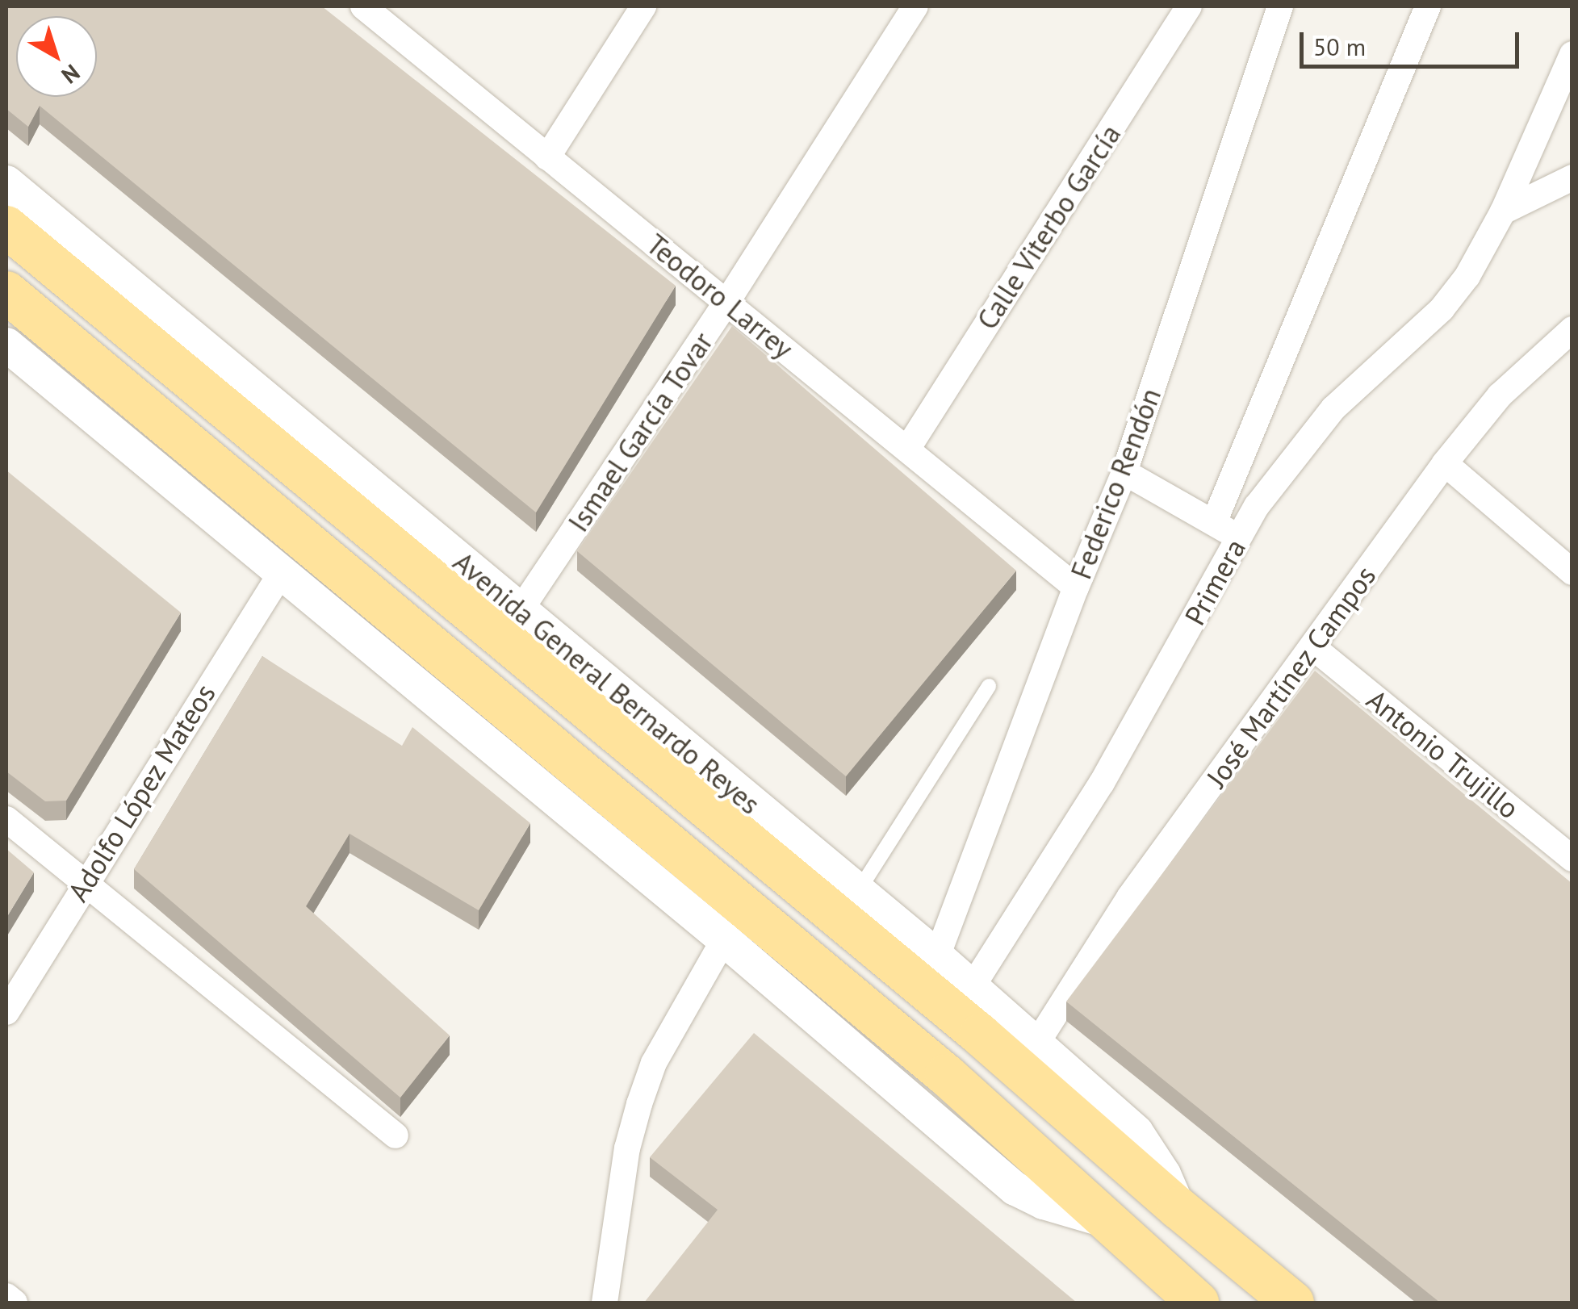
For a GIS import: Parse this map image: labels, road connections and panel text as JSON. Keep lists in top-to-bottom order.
{
  "streets": {
    "main road": ["Avenida General Bernardo Reyes"],
    "street": [
      "Calle Viterbo García",
      "Teodoro Larrey",
      "Ismael García Tovar",
      "Federico Rendón",
      "Primera",
      "José Martínez Campos",
      "Antonio Trujillo",
      "Adolfo López Mateos"
    ]
  },
  "crossings": [
    ["Calle Viterbo García", "Teodoro Larrey"],
    ["Teodoro Larrey", "Ismael García Tovar"],
    ["Teodoro Larrey", "Federico Rendón"],
    ["Ismael García Tovar", "Avenida General Bernardo Reyes"],
    ["Federico Rendón", "Avenida General Bernardo Reyes"],
    ["Primera", "Avenida General Bernardo Reyes"],
    ["José Martínez Campos", "Avenida General Bernardo Reyes"],
    ["José Martínez Campos", "Antonio Trujillo"]
  ],
  "scale_bar": "50 m",
  "north": "bottom right"
}
